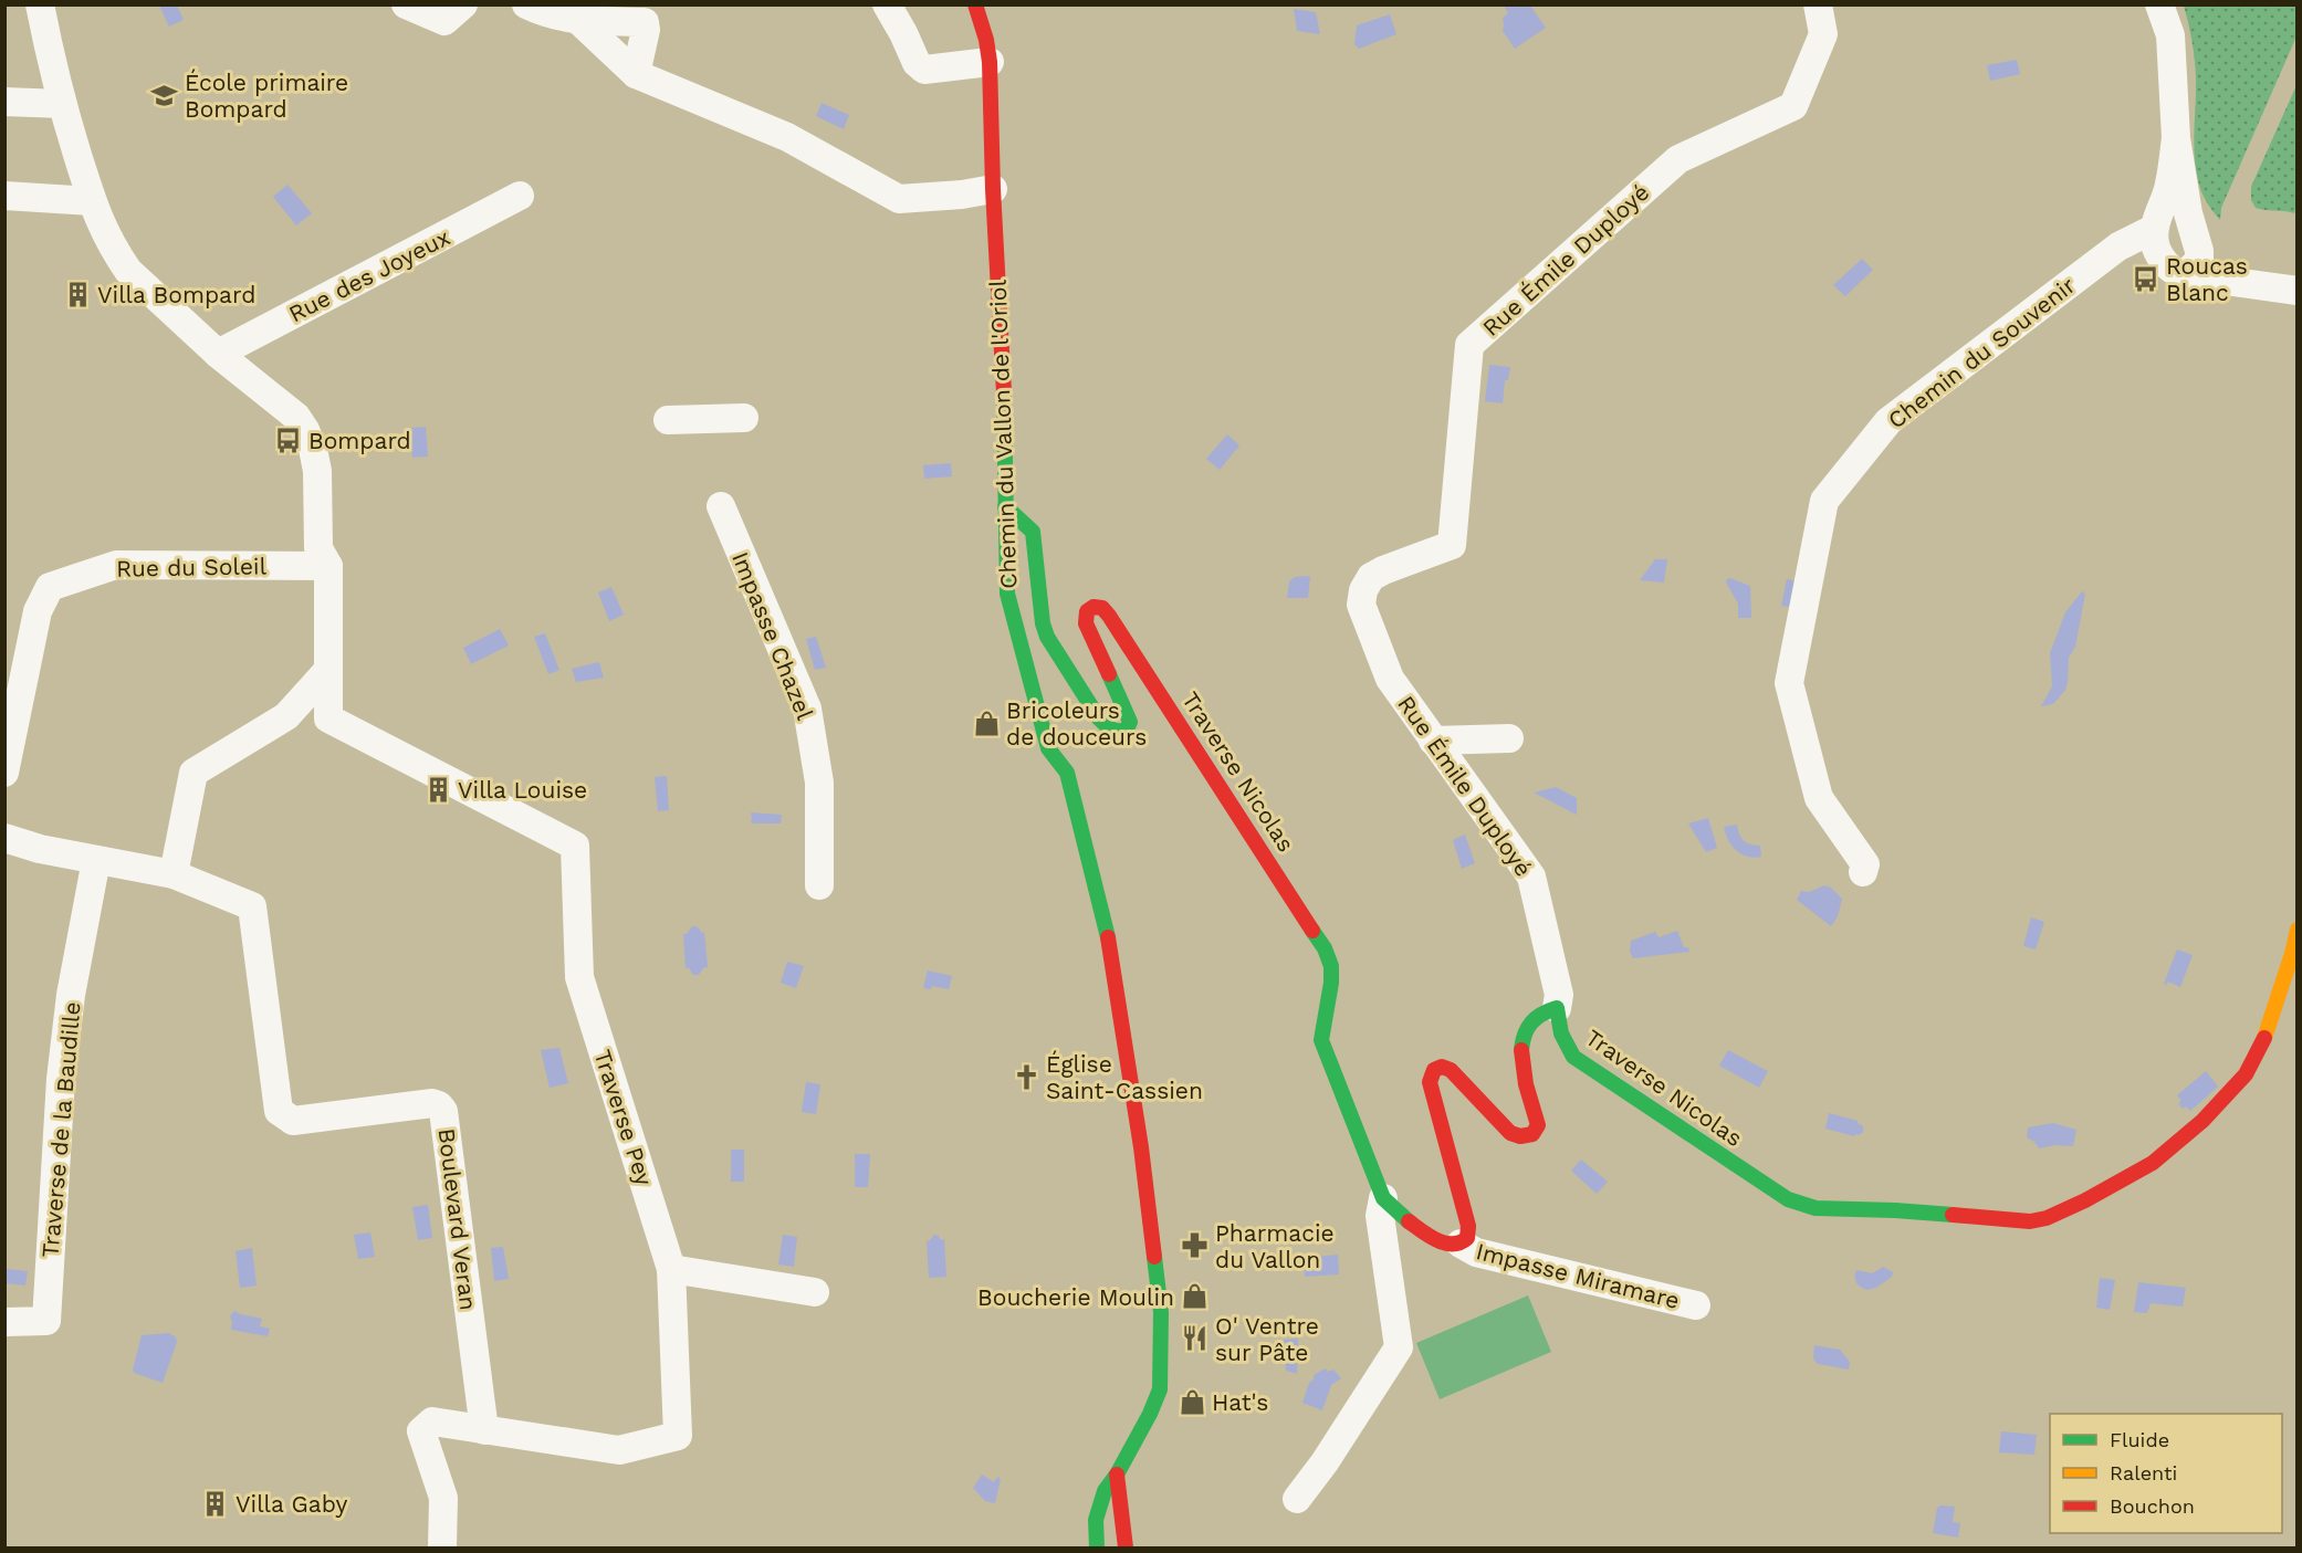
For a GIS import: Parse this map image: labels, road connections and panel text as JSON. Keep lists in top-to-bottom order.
{
  "streets": {
    "street": [
      "Rue Émile Duployé",
      "Rue des Joyeux",
      "Chemin du Souvenir",
      "Chemin du Vallon de l'Oriol",
      "Rue du Soleil",
      "Impasse Chazel",
      "Traverse Nicolas",
      "Traverse Pey",
      "Traverse de la Baudille",
      "Boulevard Veran",
      "Impasse Miramare"
    ]
  },
  "crossings": [
    ["Rue Émile Duployé", "Traverse Nicolas"],
    ["Rue des Joyeux", "Traverse Pey"],
    ["Chemin du Vallon de l'Oriol", "Traverse Nicolas"],
    ["Rue du Soleil", "Traverse Pey"],
    ["Traverse Nicolas", "Impasse Miramare"],
    ["Traverse Pey", "Boulevard Veran"]
  ],
  "places": {
    "school or university": ["École primaire Bompard"],
    "bus stop": ["Roucas Blanc", "Bompard"],
    "building": ["Villa Bompard", "Villa Louise", "Villa Gaby"],
    "shop": ["Bricoleurs de douceurs", "Boucherie Moulin", "Hat's"],
    "church": ["Église Saint-Cassien"],
    "pharmacy": ["Pharmacie du Vallon"],
    "restaurant": ["O' Ventre sur Pâte"]
  },
  "legend": ["Fluide", "Ralenti", "Bouchon"]
}
